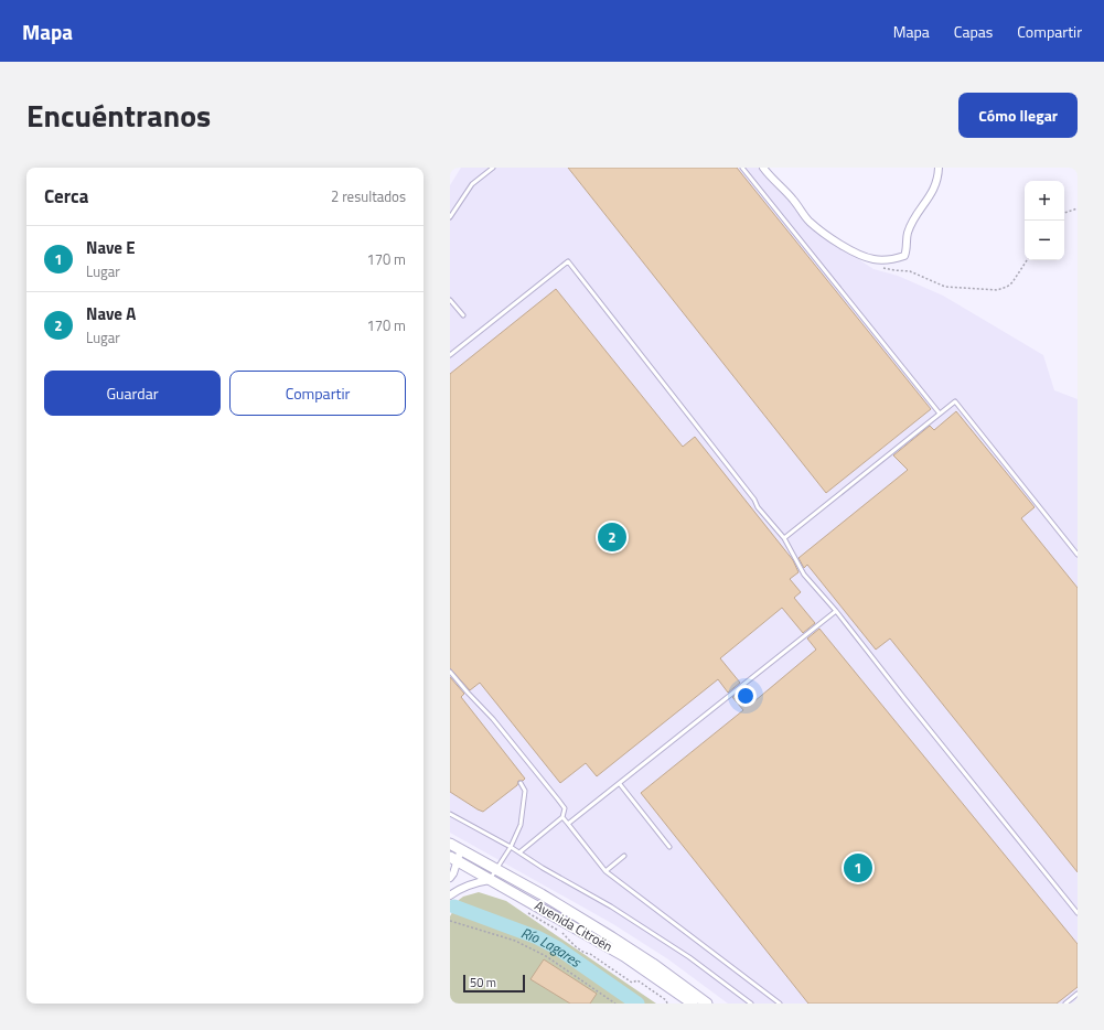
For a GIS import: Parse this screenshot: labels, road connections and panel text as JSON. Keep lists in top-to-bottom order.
{
  "streets": {
    "main road": ["Avenida Citroën"]
  },
  "water": ["Río Lagares"],
  "scale_bar": "50 m",
  "page": {
    "header": "Mapa",
    "nav": ["Mapa", "Capas", "Compartir"],
    "title": "Encuéntranos",
    "buttons": [
      "Cómo llegar",
      ["Guardar", "Compartir"]
    ],
    "heading": ["Cerca", "2 resultados"],
    "map_buttons": ["+", "−"],
    "list": [
      {
        "mark": "1",
        "name": "Nave E",
        "note": "Lugar",
        "value": "170 m"
      },
      {
        "mark": "2",
        "name": "Nave A",
        "note": "Lugar",
        "value": "170 m"
      }
    ],
    "pins": ["2", "1"],
    "scale": "50 m"
  }
}
